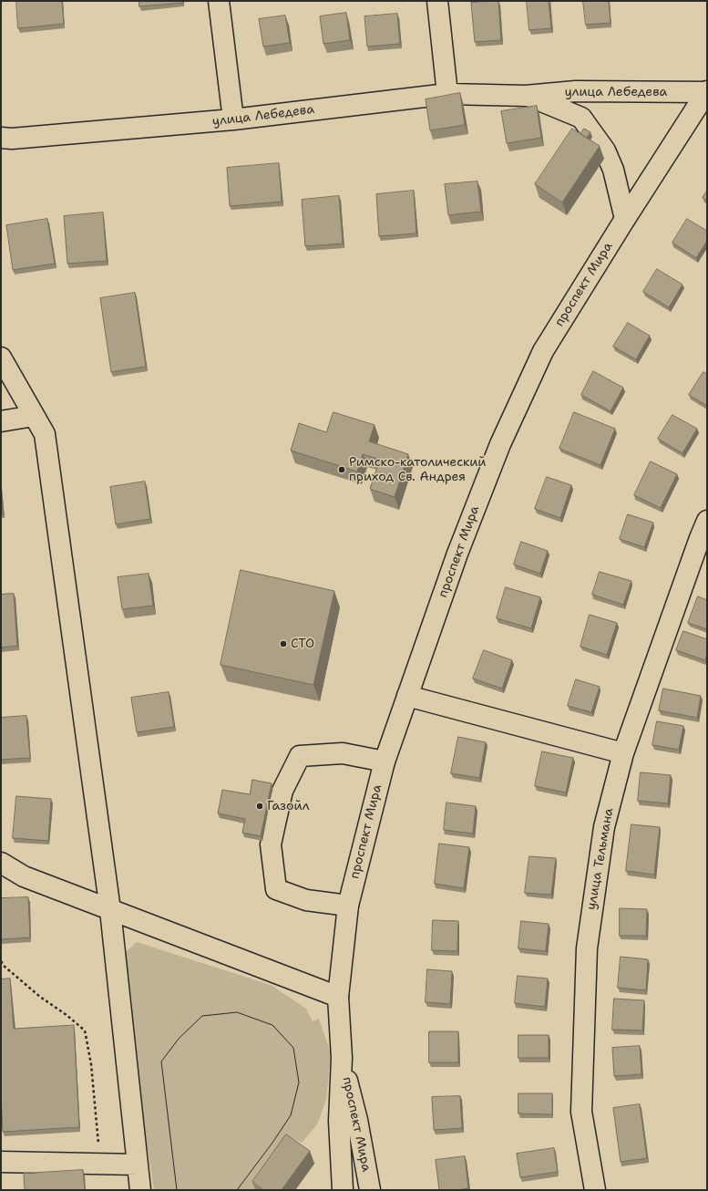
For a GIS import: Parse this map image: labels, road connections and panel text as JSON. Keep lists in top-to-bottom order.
{
  "streets": {
    "street": ["улица Лебедева", "проспект Мира", "улица Тельмана"]
  },
  "crossings": [
    ["улица Лебедева", "проспект Мира"]
  ],
  "places": ["Римско-католический приход Св. Андрея", "СТО", "Газойл"]
}
